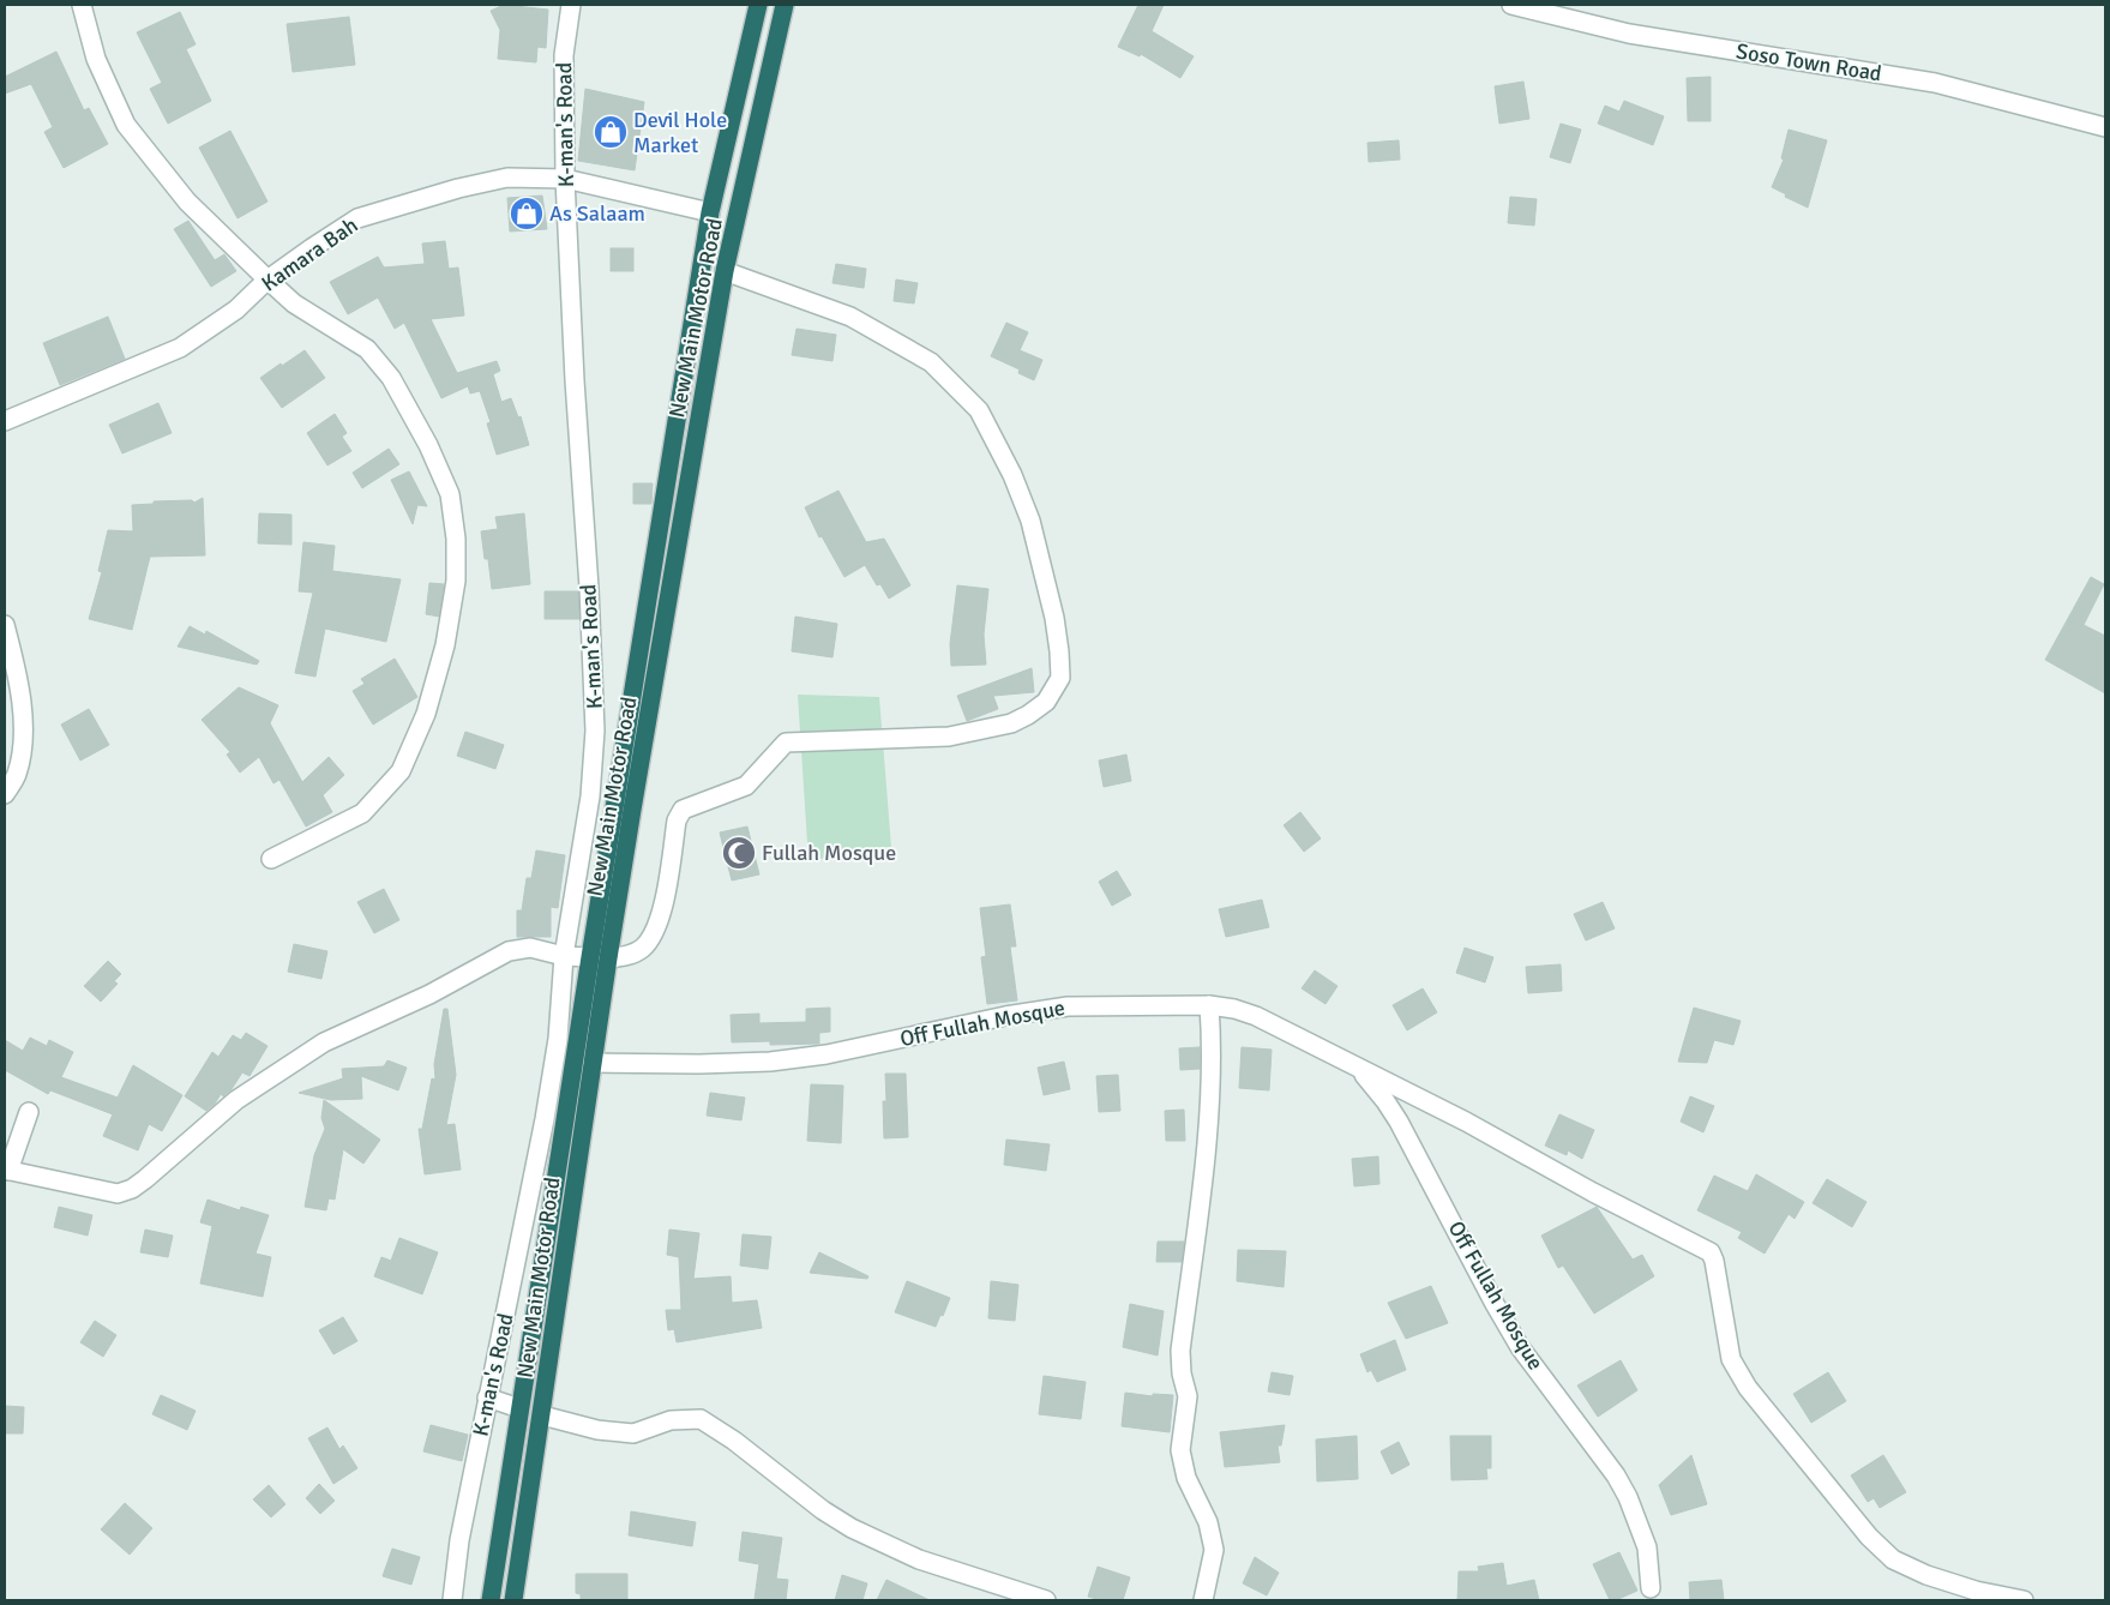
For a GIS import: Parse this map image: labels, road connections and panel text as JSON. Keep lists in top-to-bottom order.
{
  "streets": {
    "highway": ["New Main Motor Road"],
    "street": [
      "Soso Town Road",
      "K-man's Road",
      "Kamara Bah",
      "Off Fullah Mosque"
    ]
  },
  "crossings": [
    ["K-man's Road", "Kamara Bah"],
    ["Kamara Bah", "New Main Motor Road"],
    ["New Main Motor Road", "Off Fullah Mosque"]
  ],
  "places": {
    "shop": ["Devil Hole Market", "As Salaam"],
    "mosque": ["Fullah Mosque"]
  }
}
